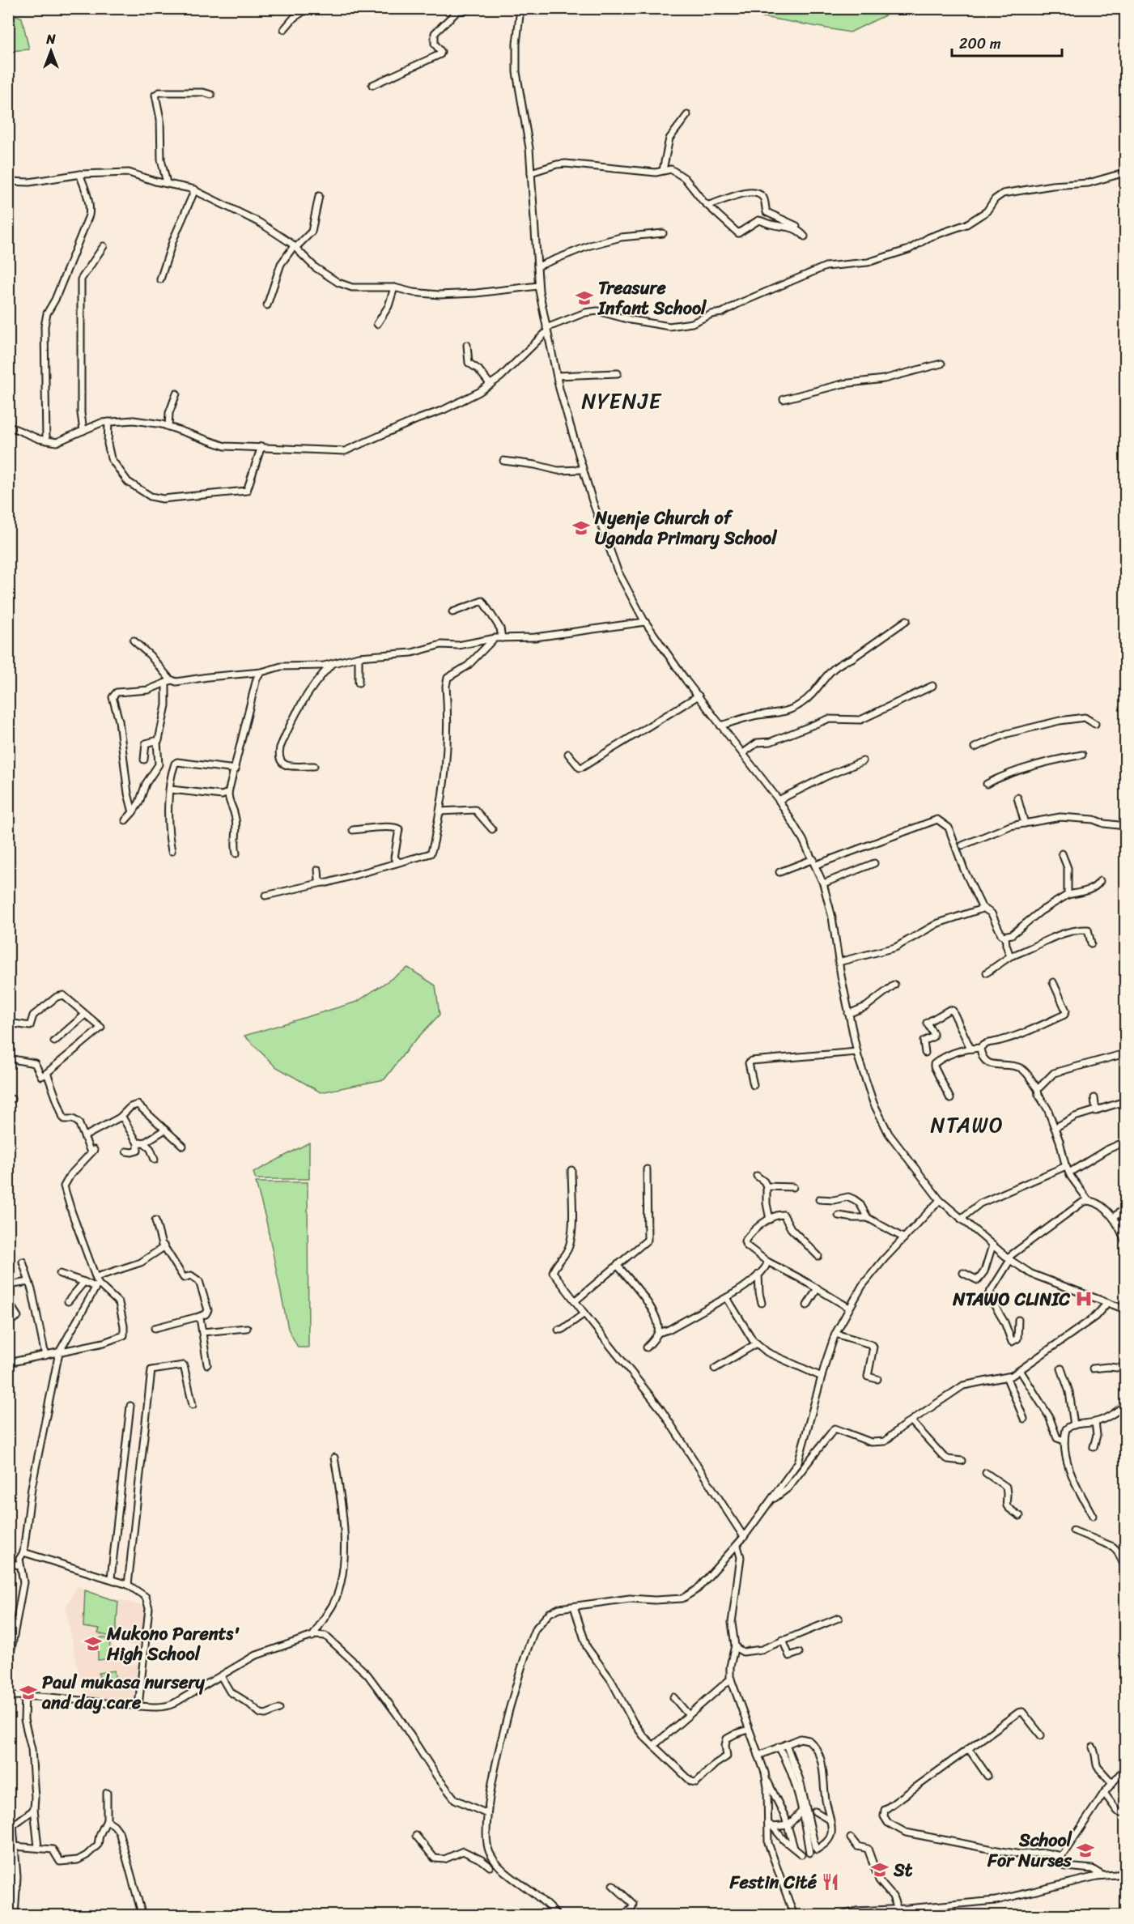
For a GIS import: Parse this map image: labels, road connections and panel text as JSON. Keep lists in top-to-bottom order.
{
  "districts": ["NYENJE", "NTAWO"],
  "places": {
    "school or university": [
      "Treasure Infant School",
      "Nyenje Church of Uganda Primary School",
      "Mukono Parents' High School",
      "Paul mukasa nursery and day care",
      "School For Nurses",
      "St"
    ],
    "hospital": ["NTAWO CLINIC"],
    "restaurant": ["Festin Cité"]
  },
  "scale_bar": "200 m",
  "north": "top"
}
